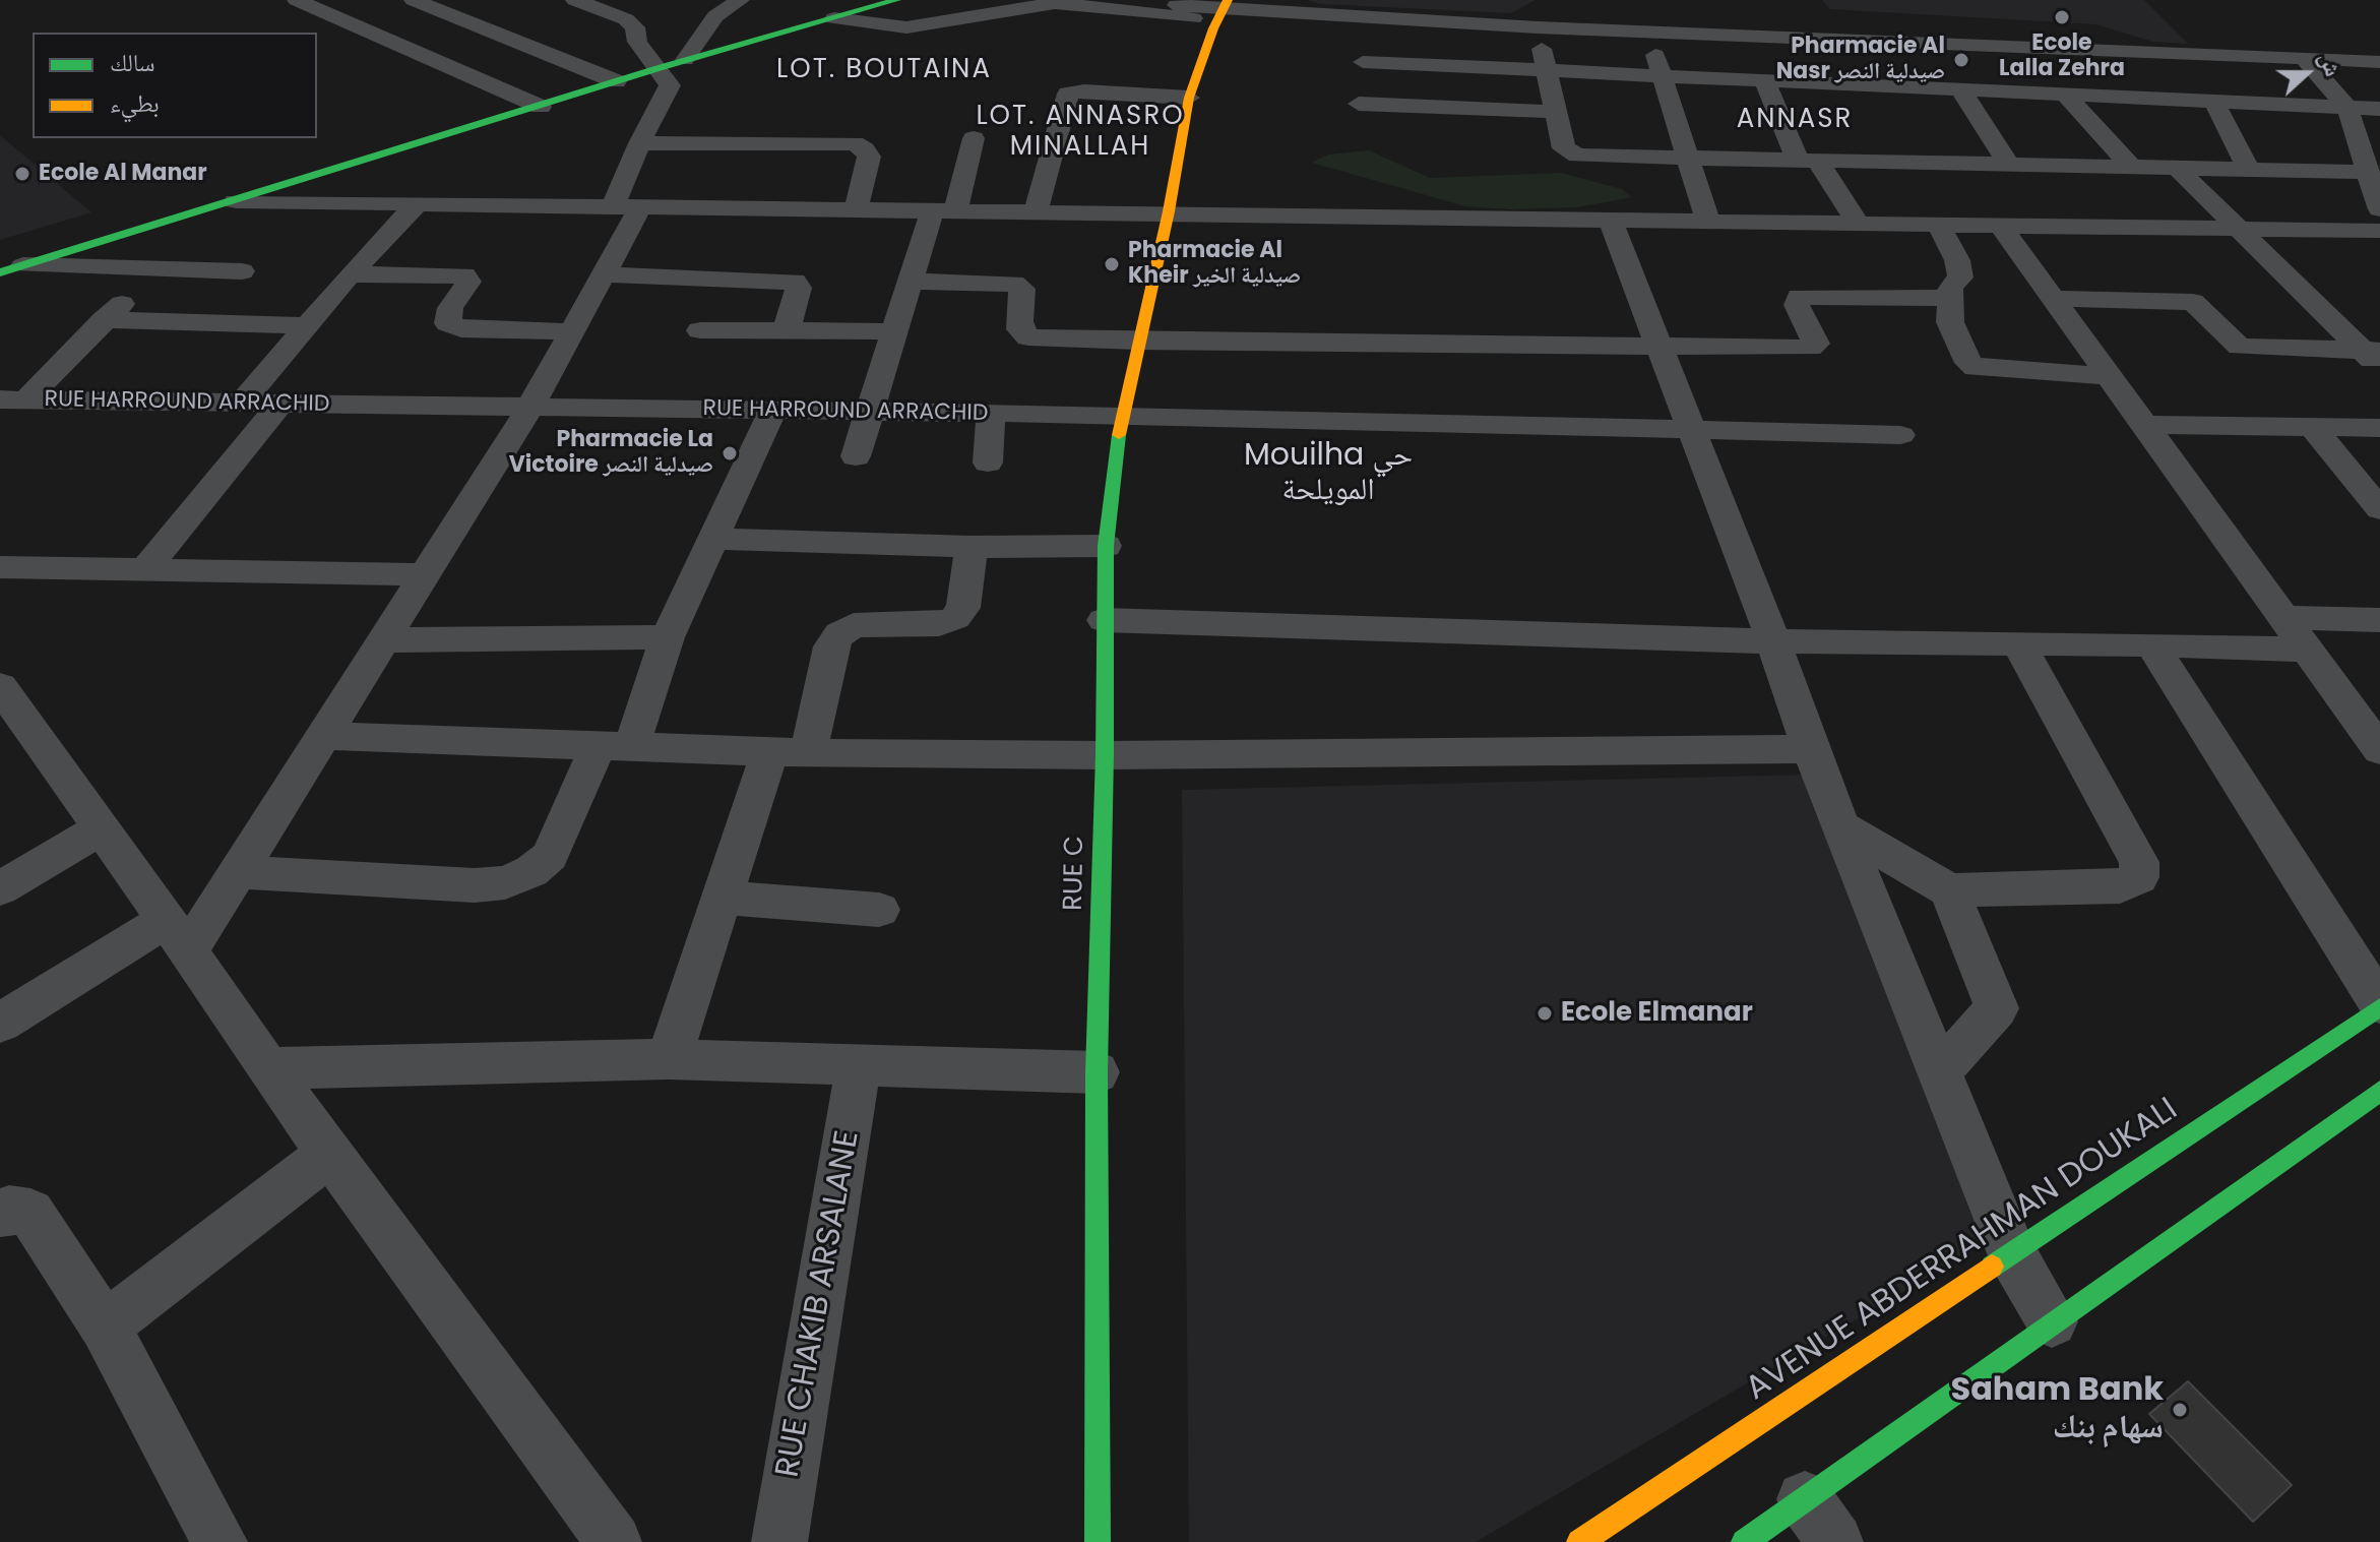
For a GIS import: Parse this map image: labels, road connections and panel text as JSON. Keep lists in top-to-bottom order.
{
  "streets": {
    "street": [
      "RUE HARROUND ARRACHID",
      "RUE C",
      "AVENUE ABDERRAHMAN DOUKALI",
      "RUE CHAKIB ARSALANE"
    ]
  },
  "crossings": [
    ["RUE HARROUND ARRACHID", "RUE C"]
  ],
  "districts": [
    "LOT. BOUTAINA",
    "LOT. ANNASRO MINALLAH",
    "ANNASR",
    "Mouilha حي المويلحة"
  ],
  "places": [
    "Ecole Lalla Zehra",
    "Pharmacie Al Nasr صيدلية النصر",
    "Ecole Al Manar",
    "Pharmacie Al Kheir صيدلية الخير",
    "Pharmacie La Victoire صيدلية النصر",
    "Ecole Elmanar",
    "Saham Bank سهام بنك"
  ],
  "legend": ["سالك", "بطيء"],
  "north": "right"
}
